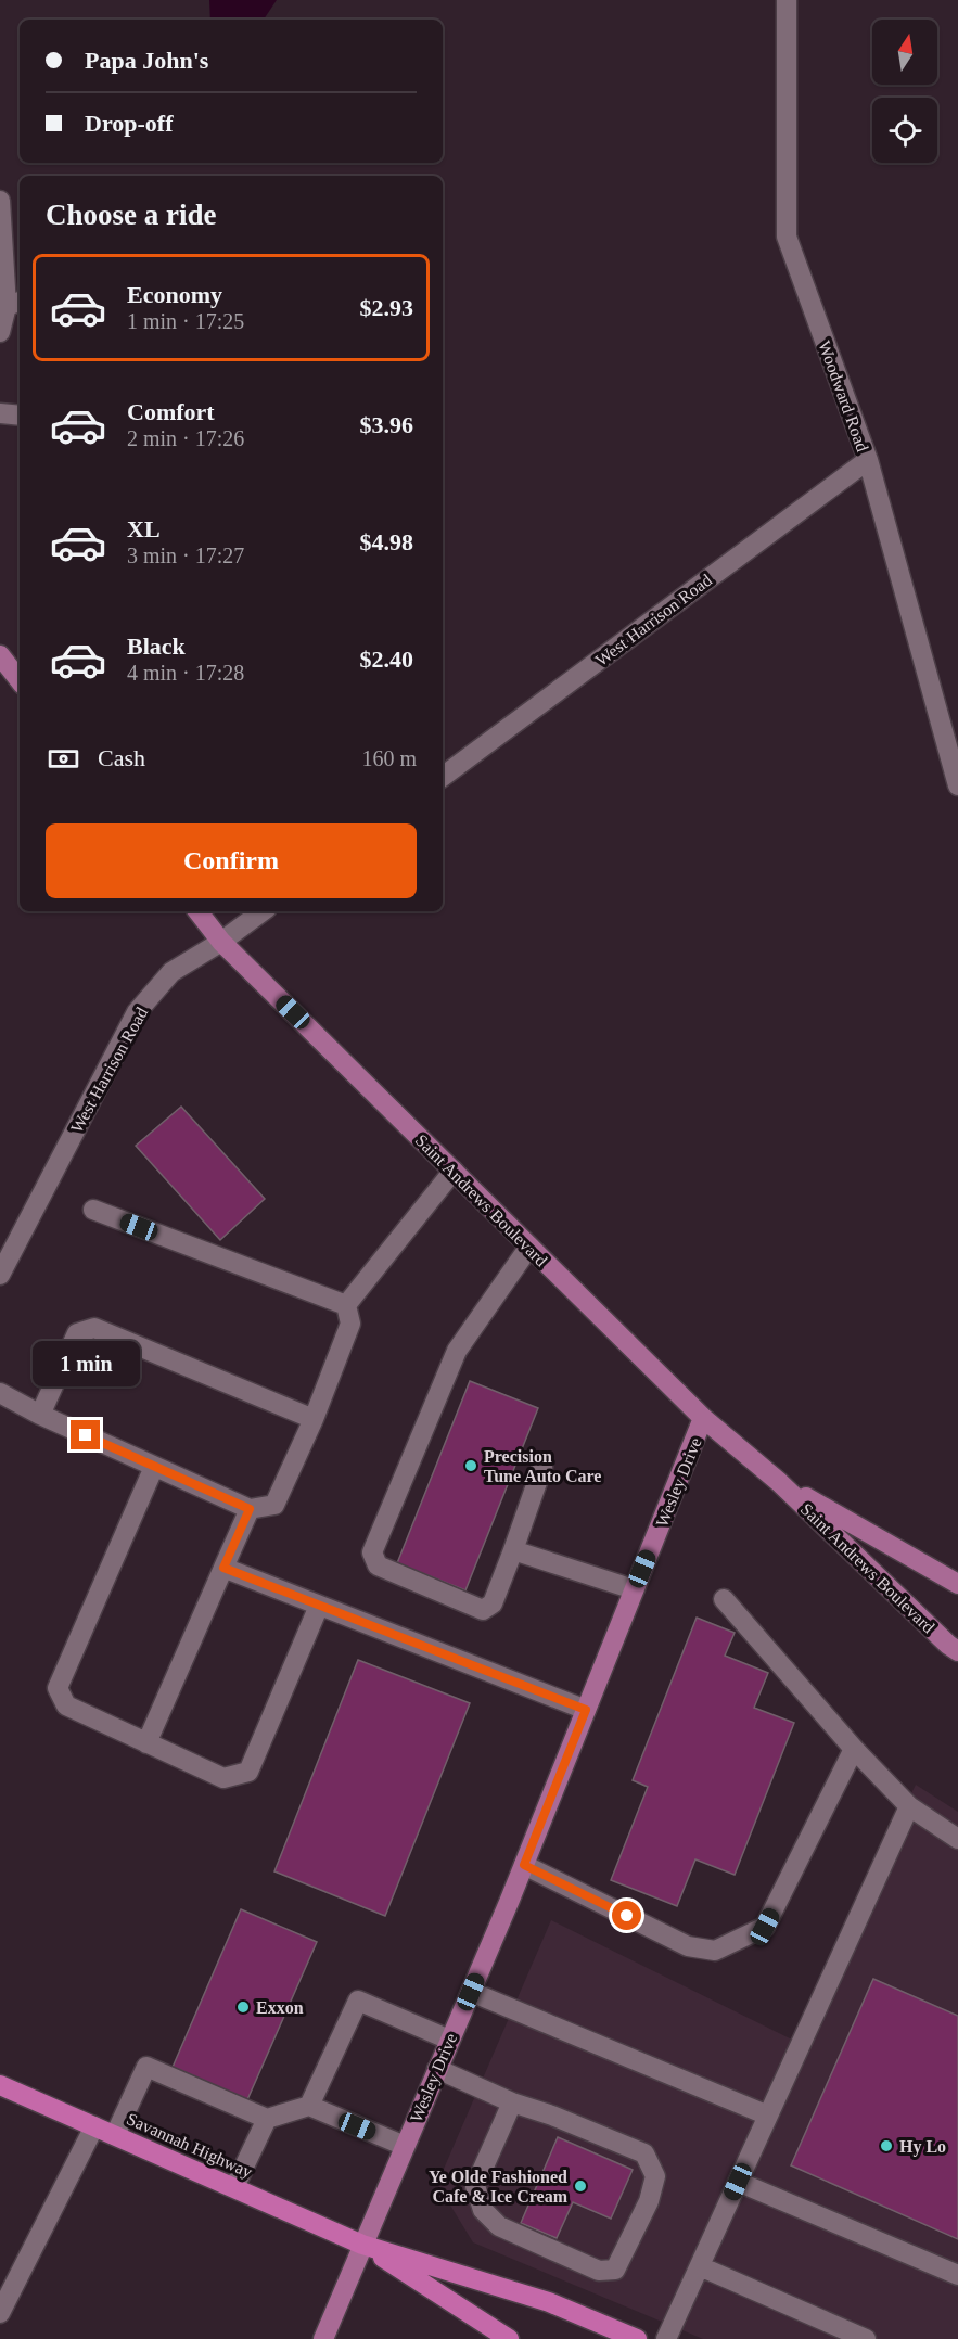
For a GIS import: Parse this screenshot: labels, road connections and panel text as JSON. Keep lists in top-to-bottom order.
{
  "streets": {
    "highway": ["Savannah Highway"],
    "main road": ["Saint Andrews Boulevard", "Wesley Drive"],
    "street": ["Woodward Road", "West Harrison Road"]
  },
  "crossings": [
    ["Woodward Road", "West Harrison Road"],
    ["West Harrison Road", "Saint Andrews Boulevard"],
    ["Saint Andrews Boulevard", "Wesley Drive"],
    ["Wesley Drive", "Savannah Highway"]
  ],
  "places": [
    "Precision Tune Auto Care",
    "Exxon",
    "Hy Lo",
    "Ye Olde Fashioned Cafe & Ice Cream"
  ],
  "north": "top",
  "page": {
    "banner": ["Papa John's", "Drop-off"],
    "heading": "Choose a ride",
    "list": [
      {
        "name": "Economy",
        "note": "1 min · 17:25",
        "value": "$2.93"
      },
      {
        "name": "Comfort",
        "note": "2 min · 17:26",
        "value": "$3.96"
      },
      {
        "name": "XL",
        "note": "3 min · 17:27",
        "value": "$4.98"
      },
      {
        "name": "Black",
        "note": "4 min · 17:28",
        "value": "$2.40"
      }
    ],
    "pay": ["Cash", "160 m"],
    "buttons": "Confirm",
    "bubble": "1 min"
  }
}
